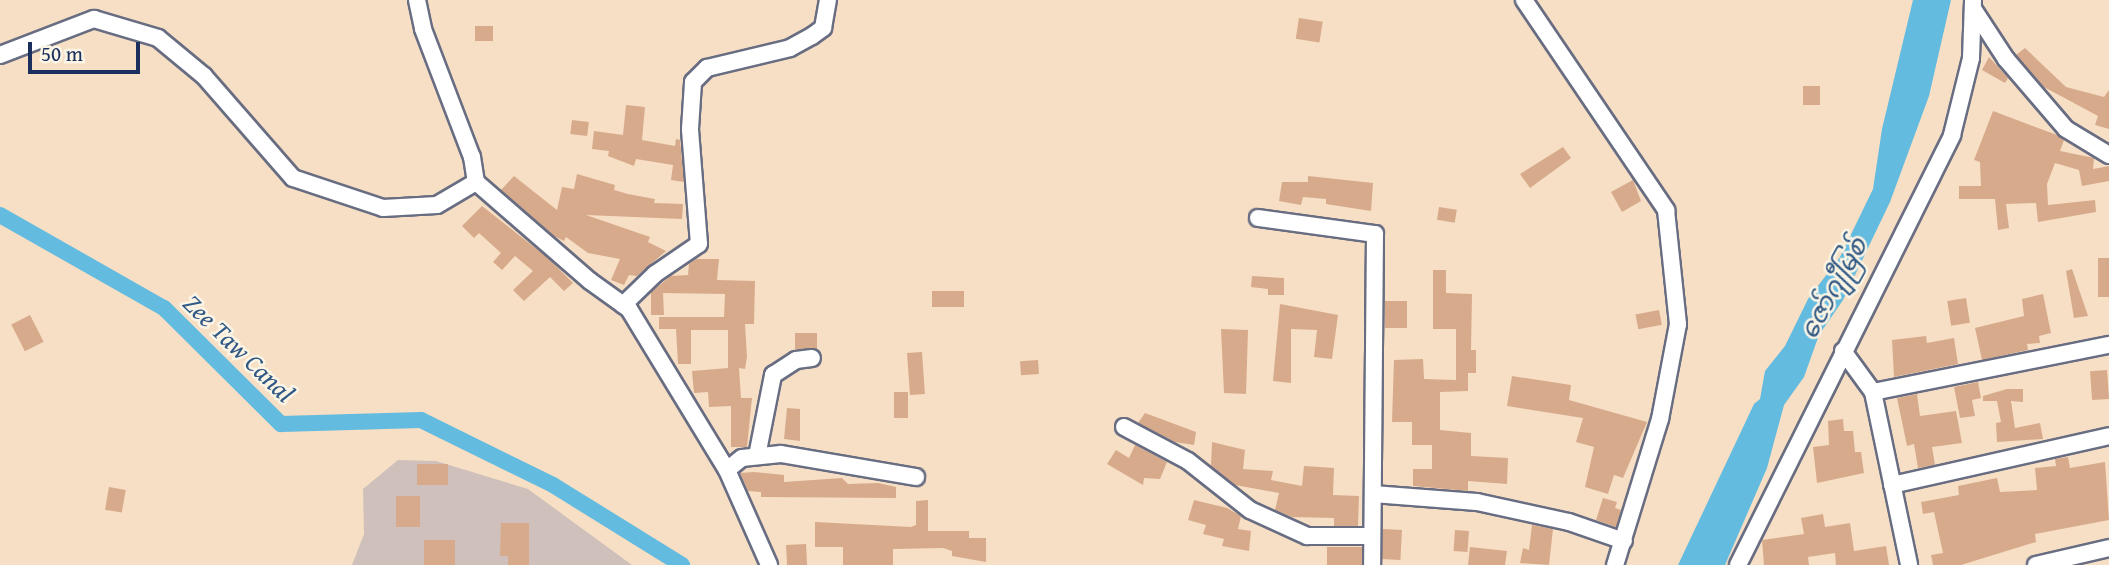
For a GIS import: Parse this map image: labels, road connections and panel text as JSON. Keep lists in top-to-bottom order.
{
  "water": ["ဇော်ဂျီမြစ်", "Zee Taw Canal"],
  "scale_bar": "50 m"
}
